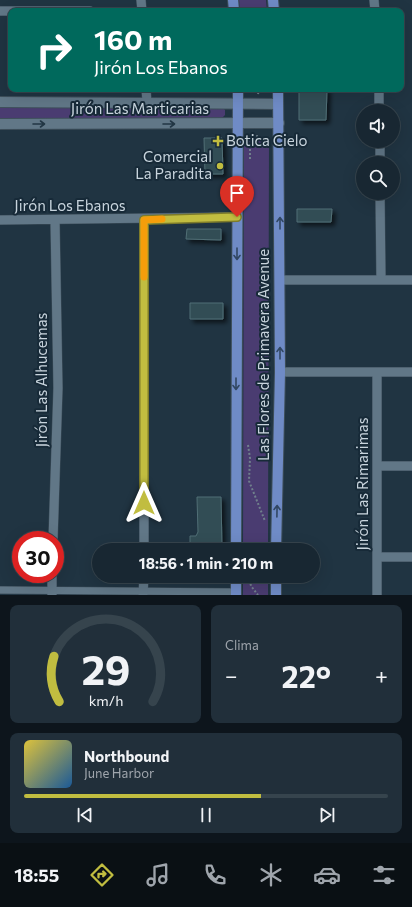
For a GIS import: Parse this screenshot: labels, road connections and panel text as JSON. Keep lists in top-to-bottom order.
{
  "streets": {
    "main road": ["Las Flores de Primavera Avenue"],
    "street": [
      "Jirón Las Marticarias",
      "Jirón Los Ebanos",
      "Jirón Las Alhucemas",
      "Jirón Las Rimarimas"
    ]
  },
  "crossings": [
    ["Jirón Las Marticarias", "Las Flores de Primavera Avenue"],
    ["Jirón Los Ebanos", "Las Flores de Primavera Avenue"],
    ["Jirón Los Ebanos", "Jirón Las Alhucemas"]
  ],
  "places": {
    "health": ["Botica Cielo"],
    "other": ["Comercial La Paradita"]
  },
  "page": {
    "turn": ["160 m", "Jirón Los Ebanos"],
    "limit": "30",
    "trip": "18:56 · 1 min · 210 m",
    "tile": "Clima",
    "heat": ["−", "22°", "+"],
    "song": ["Northbound", "June Harbor"],
    "tabs": "18:55",
    "gauge": ["29", "km/h"]
  }
}
